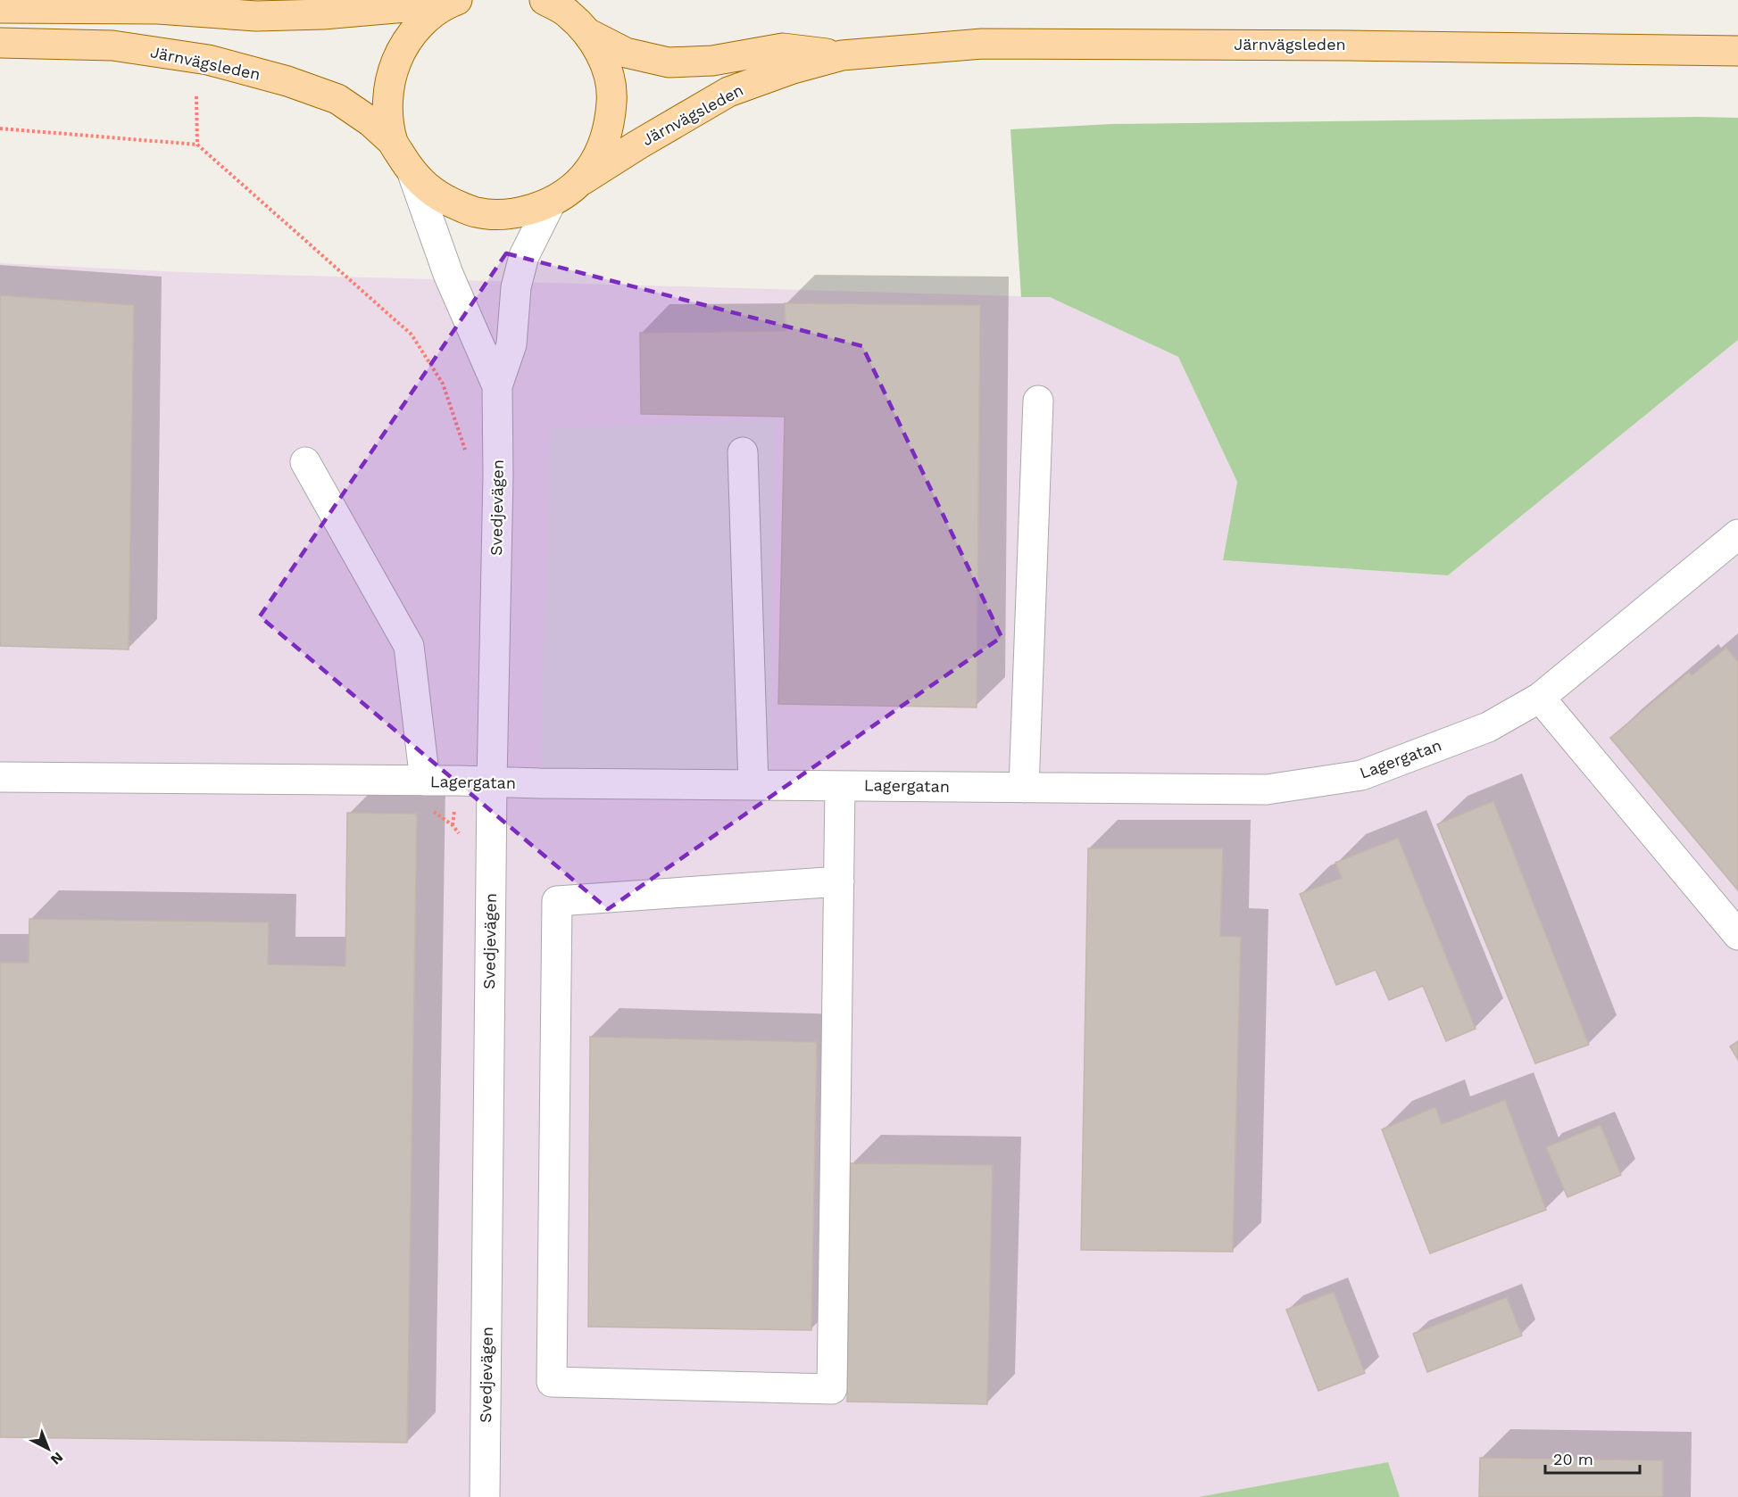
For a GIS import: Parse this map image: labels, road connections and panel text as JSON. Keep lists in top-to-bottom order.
{
  "streets": {
    "main road": ["Järnvägsleden"],
    "street": ["Svedjevägen", "Lagergatan"]
  },
  "crossings": [
    ["Järnvägsleden", "Svedjevägen"],
    ["Svedjevägen", "Lagergatan"]
  ],
  "scale_bar": "20 m",
  "north": "bottom right"
}
